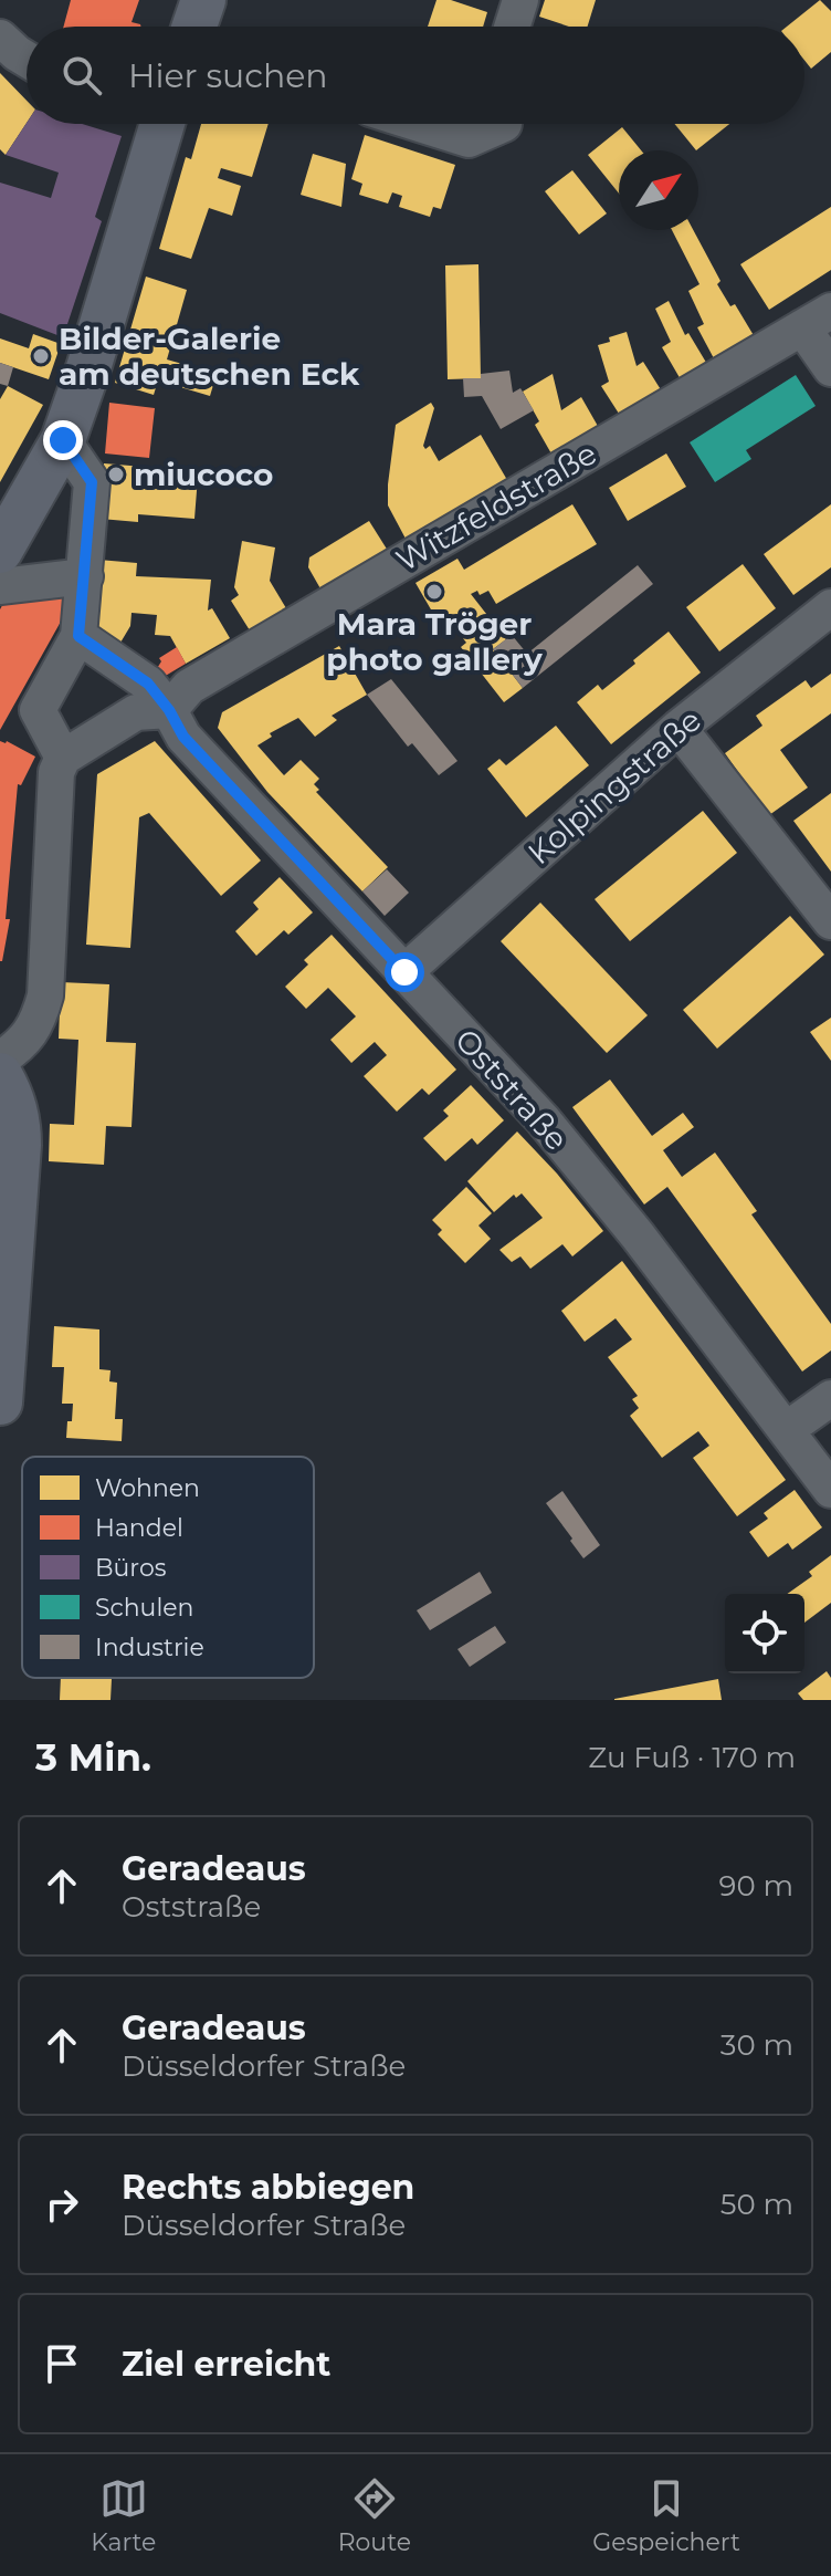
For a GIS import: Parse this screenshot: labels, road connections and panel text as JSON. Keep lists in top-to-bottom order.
{
  "streets": {
    "street": ["Witzfeldstraße", "Kolpingstraße", "Oststraße"]
  },
  "crossings": [
    ["Witzfeldstraße", "Oststraße"],
    ["Kolpingstraße", "Oststraße"]
  ],
  "places": ["Bilder-Galerie am deutschen Eck", "miucoco", "Mara Tröger photo gallery"],
  "legend": [
    "Wohnen",
    "Handel",
    "Büros",
    "Schulen",
    "Industrie"
  ],
  "north": "top right",
  "page": {
    "search": "Hier suchen",
    "heading": ["3 Min.", "Zu Fuß · 170 m"],
    "list": [
      ["Geradeaus", "Oststraße", "90 m"],
      ["Geradeaus", "Düsseldorfer Straße", "30 m"],
      ["Rechts abbiegen", "Düsseldorfer Straße", "50 m"],
      "Ziel erreicht"
    ],
    "nav": ["Karte", "Route", "Gespeichert"]
  }
}
